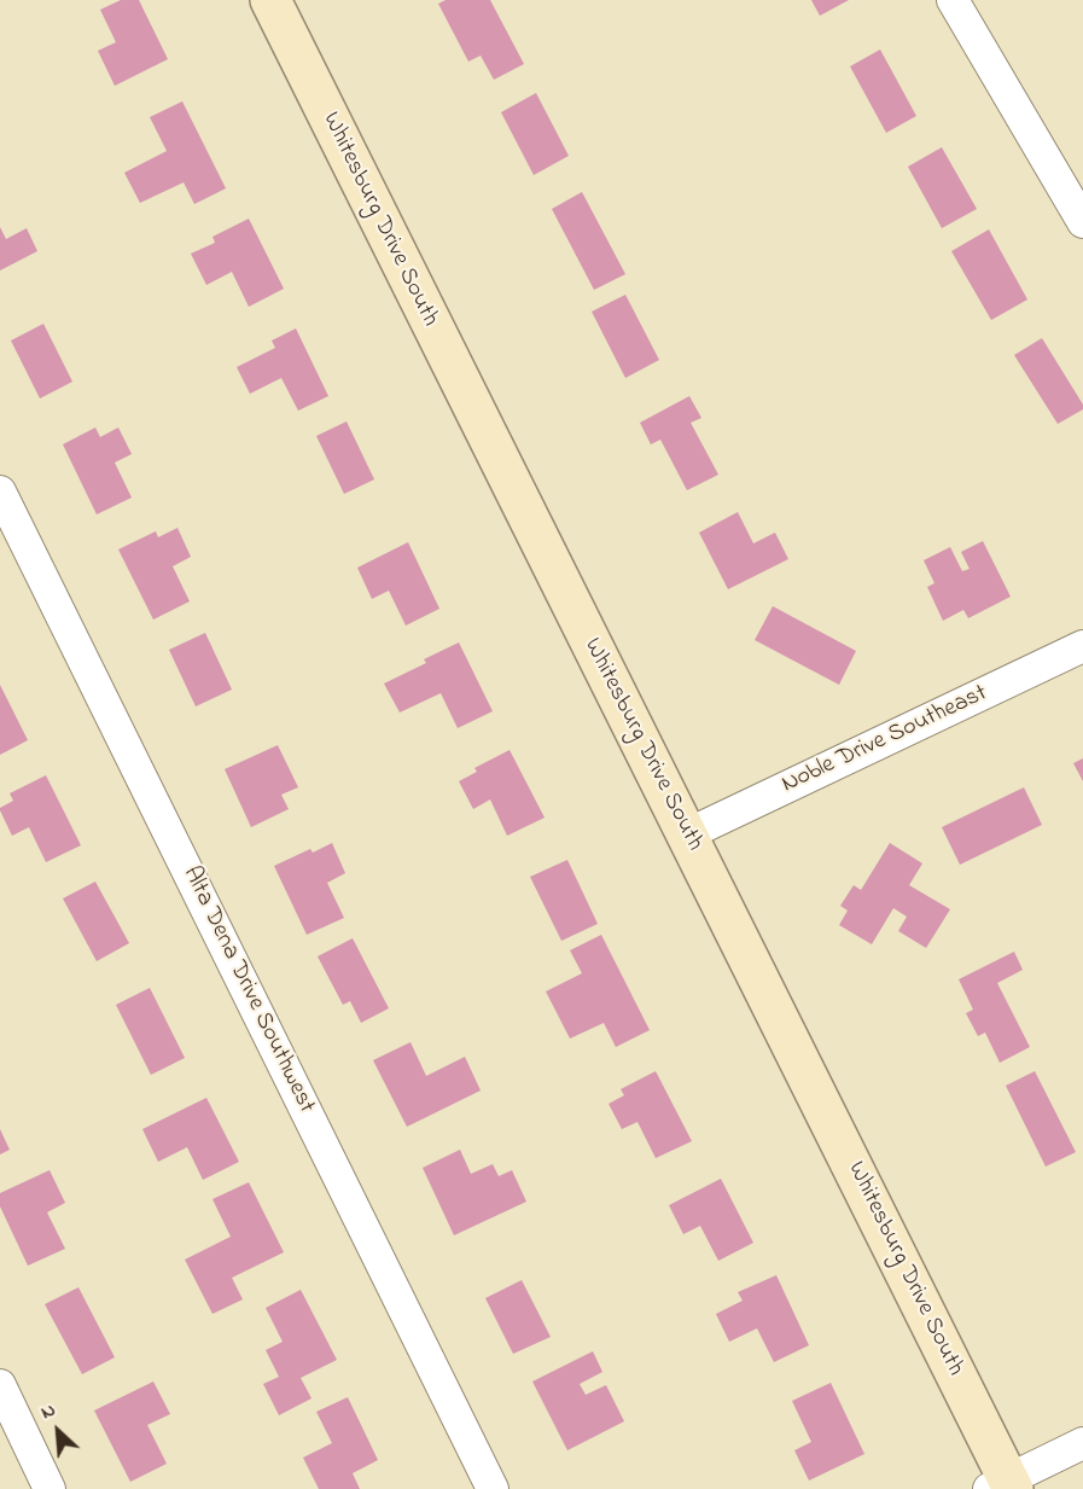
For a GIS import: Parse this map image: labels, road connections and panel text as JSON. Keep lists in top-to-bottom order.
{
  "streets": {
    "main road": ["Whitesburg Drive South"],
    "street": ["Noble Drive Southeast", "Alta Dena Drive Southwest"]
  },
  "crossings": [
    ["Whitesburg Drive South", "Noble Drive Southeast"]
  ],
  "north": "top left"
}
